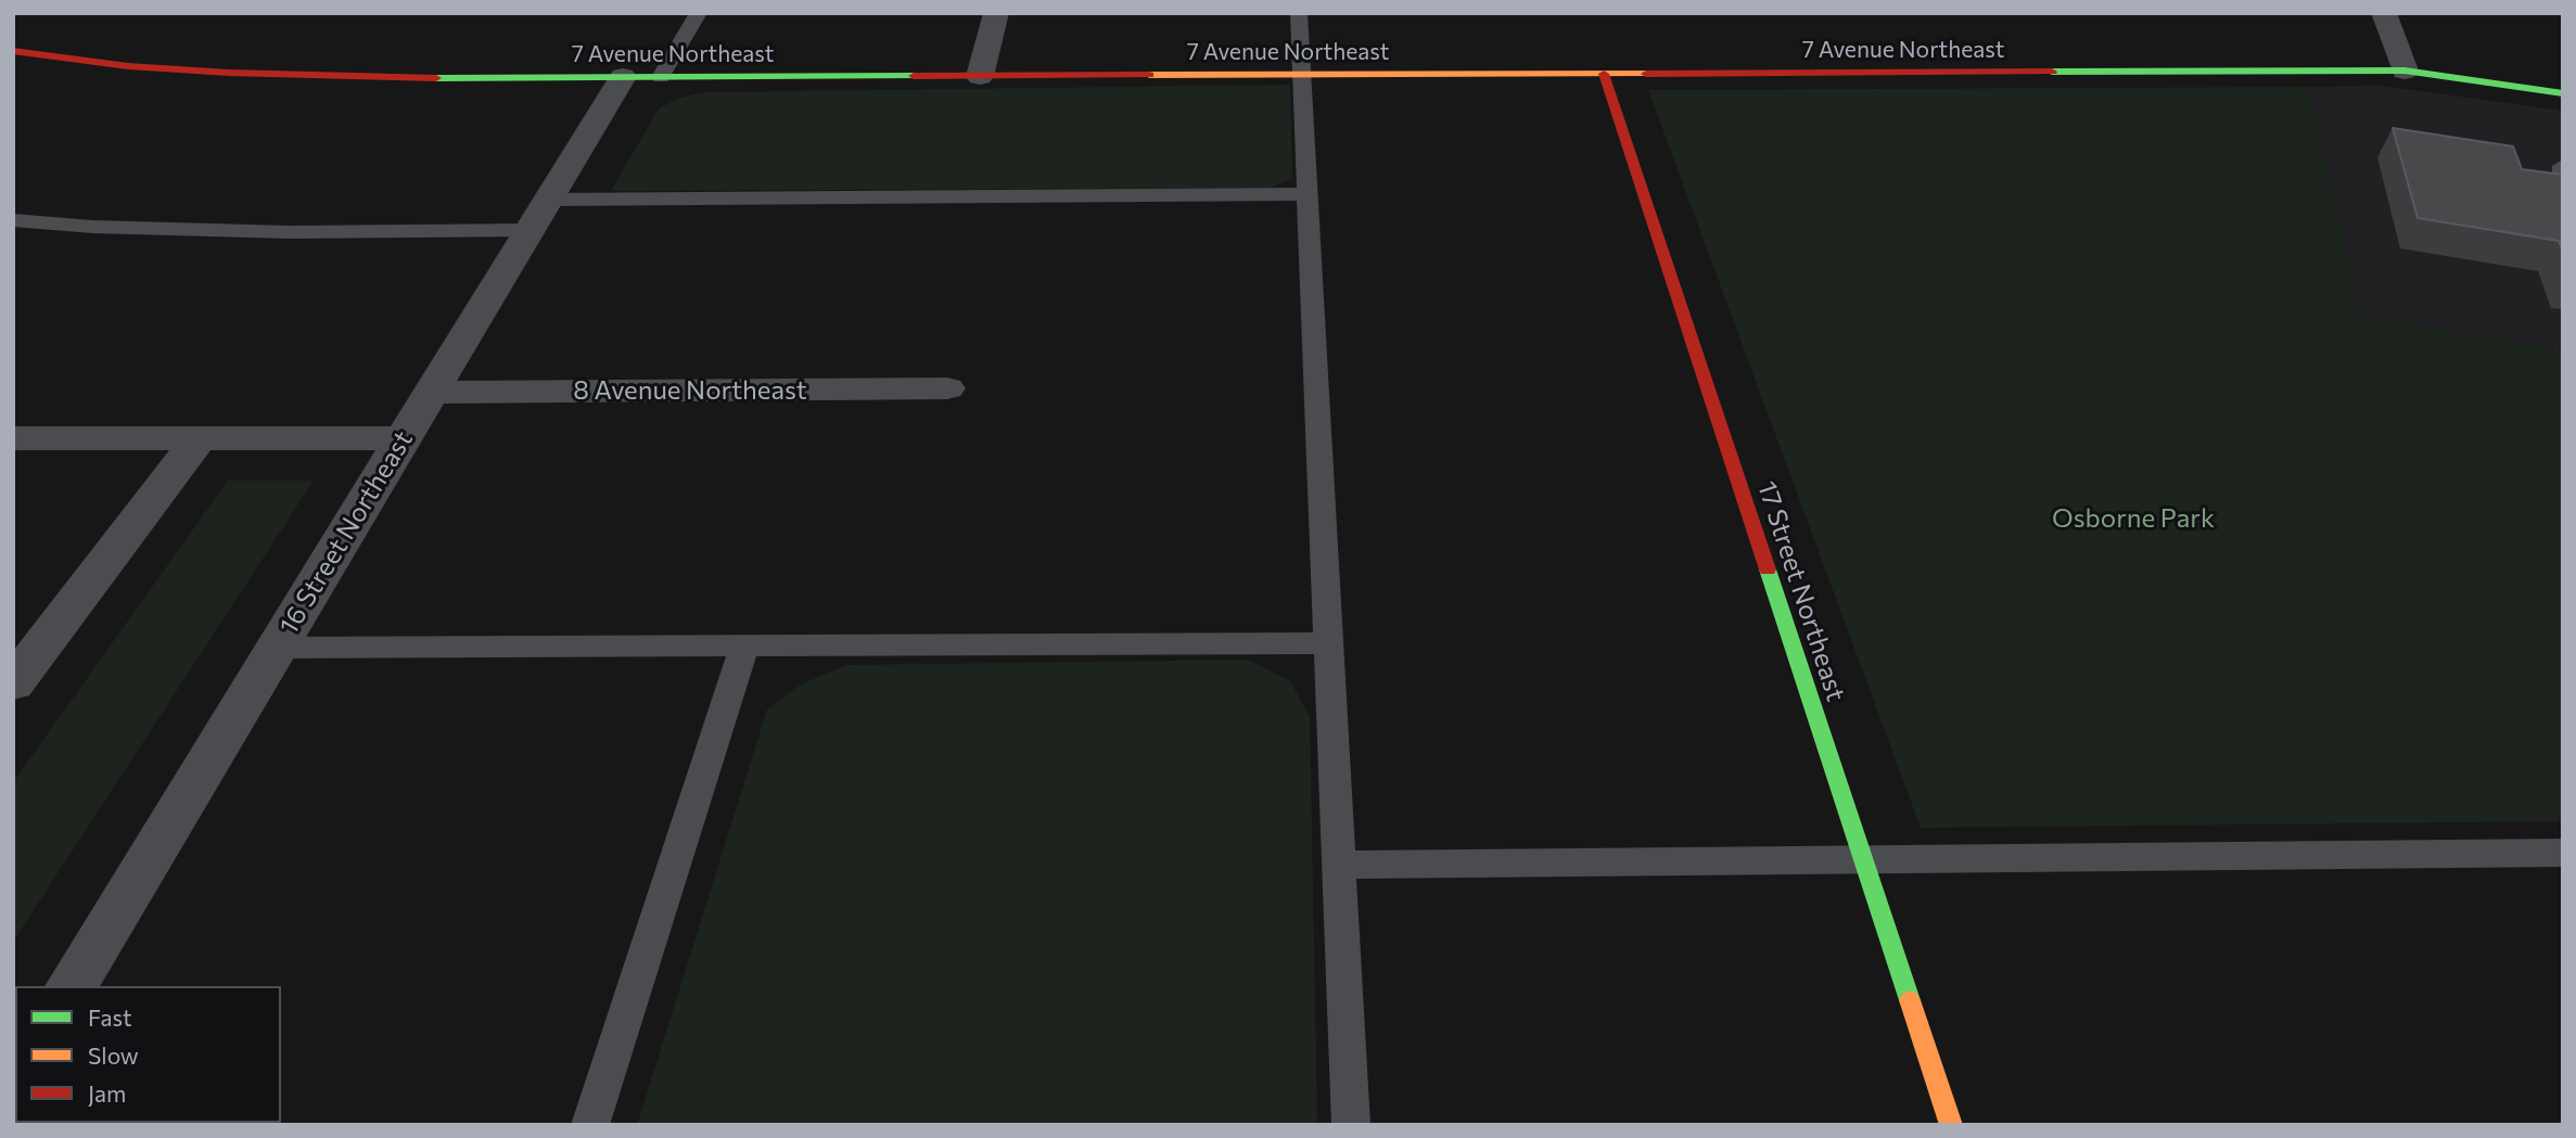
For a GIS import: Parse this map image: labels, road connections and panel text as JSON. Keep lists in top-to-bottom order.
{
  "streets": {
    "street": [
      "7 Avenue Northeast",
      "8 Avenue Northeast",
      "16 Street Northeast",
      "17 Street Northeast"
    ]
  },
  "crossings": [
    ["7 Avenue Northeast", "16 Street Northeast"],
    ["7 Avenue Northeast", "17 Street Northeast"],
    ["8 Avenue Northeast", "16 Street Northeast"]
  ],
  "parks": ["Osborne Park"],
  "legend": ["Fast", "Slow", "Jam"]
}
